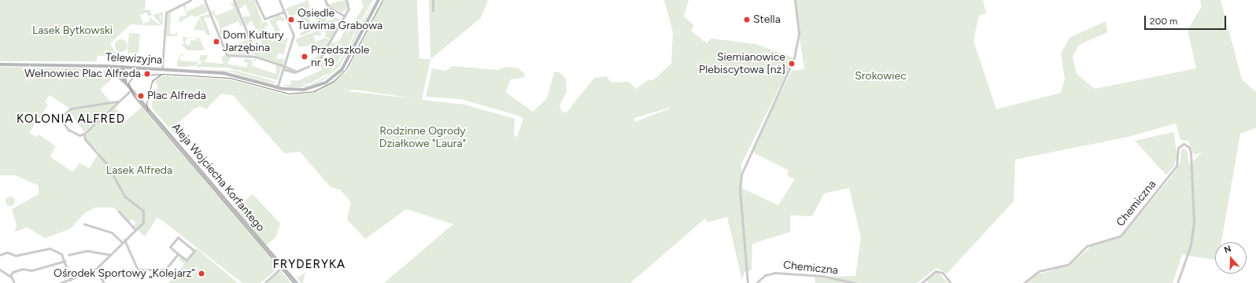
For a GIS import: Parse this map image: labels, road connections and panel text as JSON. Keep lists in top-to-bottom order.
{
  "streets": {
    "main road": ["Telewizyjna", "Aleja Wojciecha Korfantego"],
    "street": ["Chemiczna"]
  },
  "crossings": [
    ["Telewizyjna", "Aleja Wojciecha Korfantego"]
  ],
  "districts": ["KOLONIA ALFRED", "FRYDERYKA"],
  "parks": [
    "Lasek Bytkowski",
    "Srokowiec",
    "Rodzinne Ogrody Działkowe \"Laura\"",
    "Lasek Alfreda"
  ],
  "places": [
    "Osiedle Tuwima Grabowa",
    "Stella",
    "Dom Kultury Jarzębina",
    "Przedszkole nr 19",
    "Siemianowice Plebiscytowa [nż]",
    "Wełnowiec Plac Alfreda",
    "Plac Alfreda",
    "Ośrodek Sportowy „Kolejarz”"
  ],
  "scale_bar": "200 m",
  "north": "top"
}
